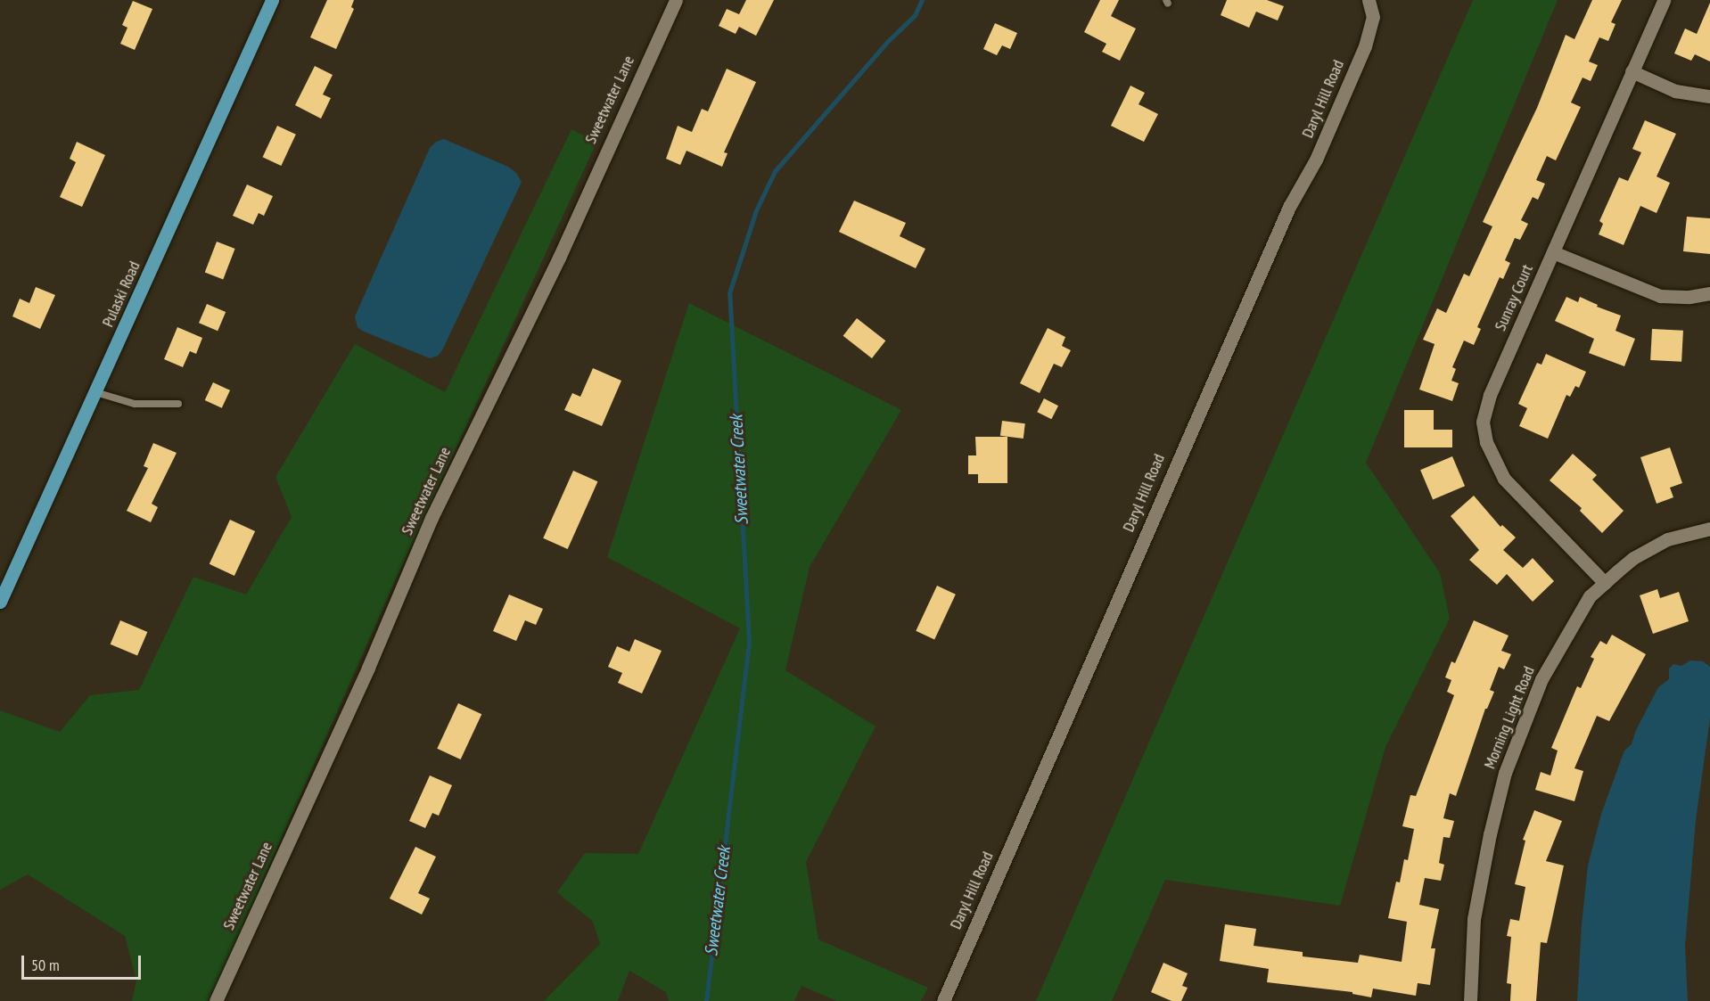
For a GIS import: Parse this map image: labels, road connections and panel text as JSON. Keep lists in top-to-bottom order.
{
  "streets": {
    "main road": ["Pulaski Road"],
    "street": [
      "Daryl Hill Road",
      "Sweetwater Lane",
      "Sunray Court",
      "Morning Light Road"
    ]
  },
  "crossings": [
    ["Sunray Court", "Morning Light Road"]
  ],
  "water": ["Sweetwater Creek"],
  "scale_bar": "50 m"
}
